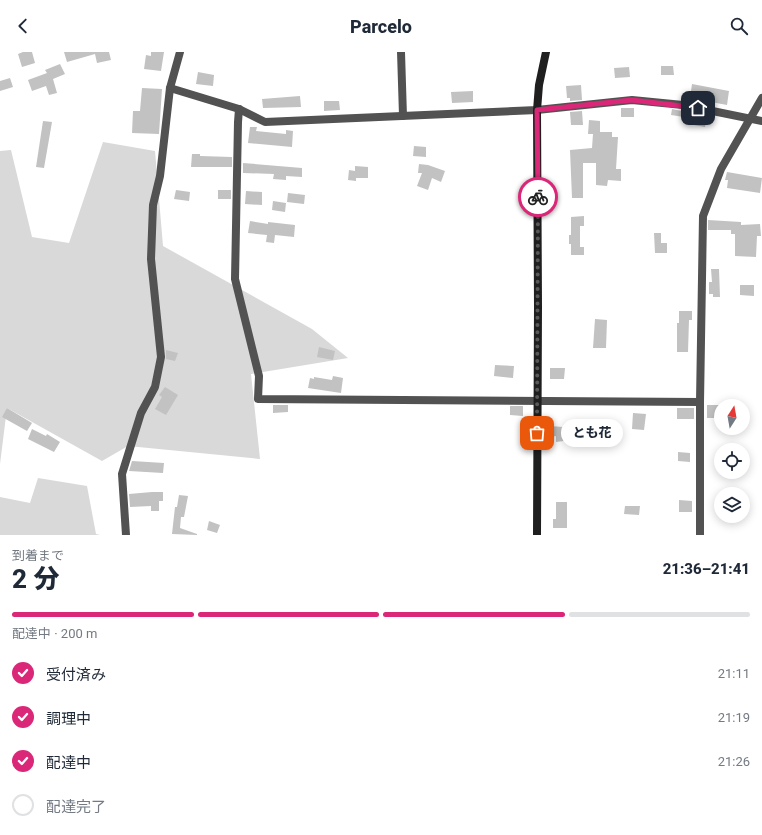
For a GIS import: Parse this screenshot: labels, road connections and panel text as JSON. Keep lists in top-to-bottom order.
{
  "places": ["とも花"],
  "north": "top",
  "page": {
    "header": "Parcelo",
    "bubble": "とも花",
    "heading": ["2 分", "到着まで", "21:36–21:41"],
    "bar": "配達中 · 200 m",
    "list": [
      ["受付済み", "21:11"],
      ["調理中", "21:19"],
      ["配達中", "21:26"],
      "配達完了"
    ]
  }
}
